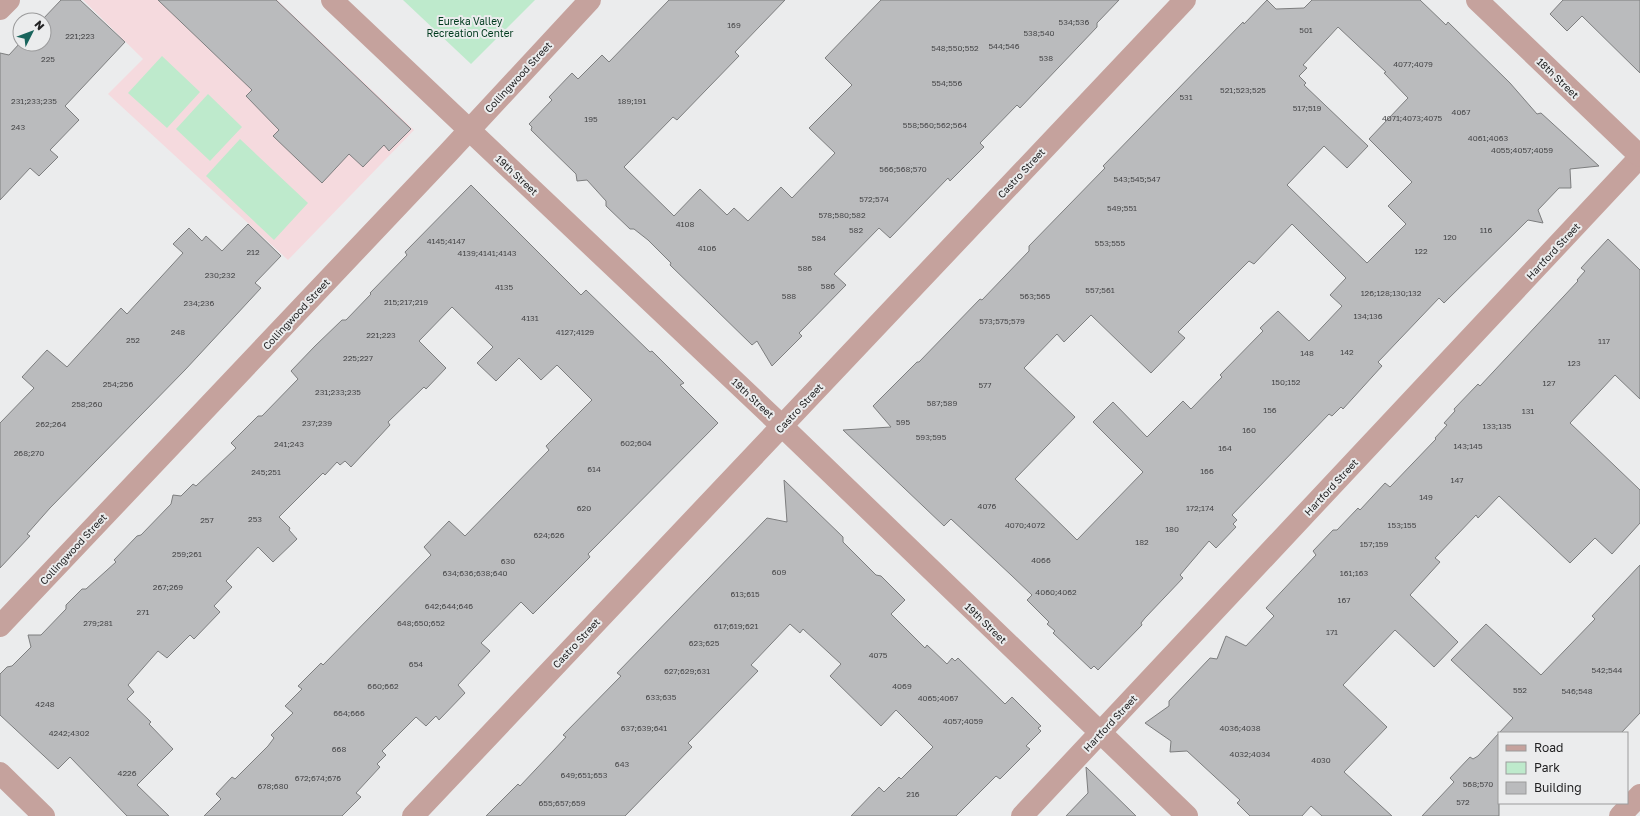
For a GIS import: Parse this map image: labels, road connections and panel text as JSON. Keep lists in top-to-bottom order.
{
  "streets": {
    "street": [
      "Collingwood Street",
      "18th Street",
      "Castro Street",
      "19th Street",
      "Hartford Street"
    ]
  },
  "crossings": [
    ["Collingwood Street", "19th Street"],
    ["18th Street", "Hartford Street"],
    ["Castro Street", "19th Street"],
    ["19th Street", "Hartford Street"]
  ],
  "parks": ["Eureka Valley Recreation Center"],
  "house_numbers": [
    "534;536",
    "169",
    "501",
    "538;540",
    "221;223",
    "544;546",
    "548;550;552",
    "538",
    "225",
    "4077;4079",
    "554;556",
    "521;523;525",
    "531",
    "231;233;235",
    "189;191",
    "517;519",
    "4067",
    "4071;4073;4075",
    "195",
    "558;560;562;564",
    "243",
    "4061;4063",
    "4055;4057;4059",
    "566;568;570",
    "543;545;547",
    "572;574",
    "549;551",
    "578;580;582",
    "4108",
    "582",
    "116",
    "120",
    "584",
    "4145;4147",
    "553;555",
    "4106",
    "122",
    "212",
    "4139;4141;4143",
    "586",
    "230;232",
    "586",
    "4135",
    "557;561",
    "126;128;130;132",
    "588",
    "563;565",
    "215;217;219",
    "234;236",
    "134;136",
    "4131",
    "573;575;579",
    "248",
    "4127;4129",
    "221;223",
    "252",
    "117",
    "142",
    "148",
    "225;227",
    "123",
    "150;152",
    "127",
    "254;256",
    "577",
    "231;233;235",
    "587;589",
    "258;260",
    "156",
    "131",
    "595",
    "237;239",
    "262;264",
    "133;135",
    "160",
    "593;595",
    "602;604",
    "241;243",
    "143;145",
    "164",
    "268;270",
    "614",
    "166",
    "245;251",
    "147",
    "149",
    "4076",
    "620",
    "172;174",
    "253",
    "257",
    "4070;4072",
    "153;155",
    "180",
    "624;626",
    "182",
    "157;159",
    "259;261",
    "4066",
    "630",
    "609",
    "634;636;638;640",
    "161;163",
    "267;269",
    "4060;4062",
    "613;615",
    "167",
    "642;644;646",
    "271",
    "279;281",
    "648;650;652",
    "617;619;621",
    "171",
    "623;625",
    "4075",
    "654",
    "542;544",
    "627;629;631",
    "660;662",
    "4069",
    "552",
    "546;548",
    "633;635",
    "4065;4067",
    "4248",
    "664;666",
    "4057;4059",
    "637;639;641",
    "4036;4038",
    "4242;4302",
    "668",
    "4032;4034",
    "4030",
    "643",
    "4226",
    "649;651;653",
    "672;674;676",
    "568;570",
    "678;680",
    "216",
    "572",
    "655;657;659"
  ],
  "legend": ["Road", "Park", "Building"],
  "north": "top right"
}
